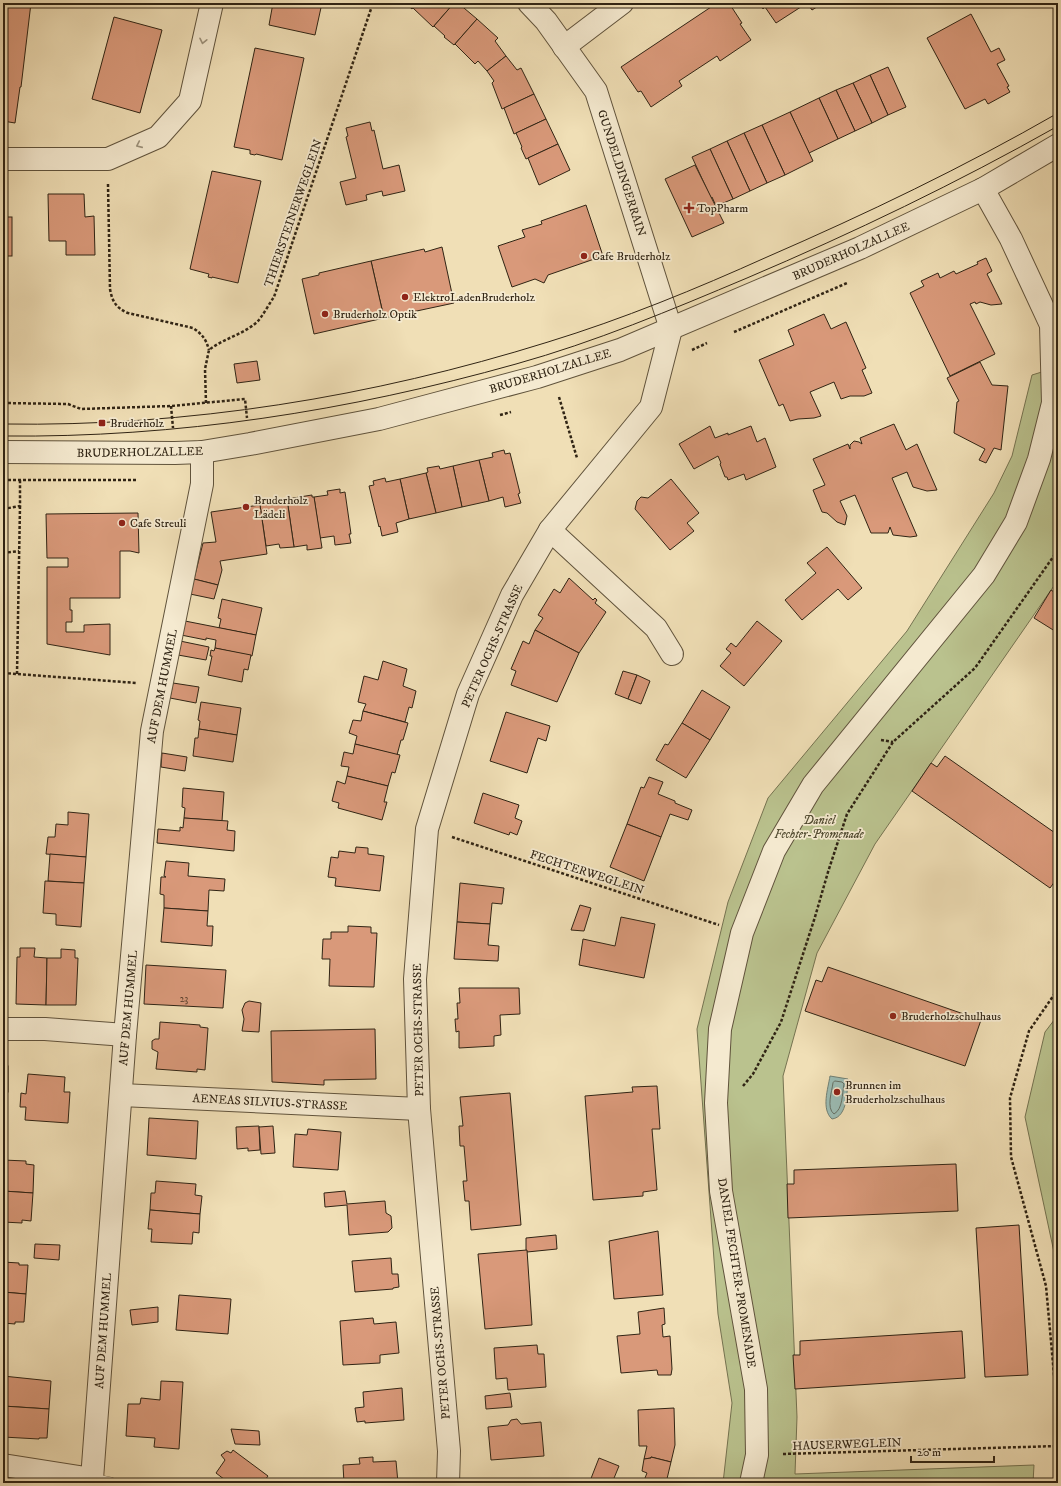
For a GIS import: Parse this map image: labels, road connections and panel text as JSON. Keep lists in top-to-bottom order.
{
  "streets": {
    "street": [
      "GUNDELDINGERRAIN",
      "BRUDERHOLZALLEE",
      "PETER OCHS-STRASSE",
      "AUF DEM HUMMEL",
      "AENEAS SILVIUS-STRASSE",
      "DANIEL FECHTER-PROMENADE"
    ],
    "path": ["THIERSTEINERWEGLEIN", "FECHTERWEGLEIN", "HAUSERWEGLEIN"]
  },
  "crossings": [
    ["GUNDELDINGERRAIN", "BRUDERHOLZALLEE"],
    ["GUNDELDINGERRAIN", "PETER OCHS-STRASSE"],
    ["BRUDERHOLZALLEE", "PETER OCHS-STRASSE"],
    ["BRUDERHOLZALLEE", "AUF DEM HUMMEL"],
    ["BRUDERHOLZALLEE", "DANIEL FECHTER-PROMENADE"],
    ["PETER OCHS-STRASSE", "FECHTERWEGLEIN"],
    ["PETER OCHS-STRASSE", "AENEAS SILVIUS-STRASSE"],
    ["AUF DEM HUMMEL", "AENEAS SILVIUS-STRASSE"],
    ["FECHTERWEGLEIN", "DANIEL FECHTER-PROMENADE"],
    ["DANIEL FECHTER-PROMENADE", "HAUSERWEGLEIN"]
  ],
  "parks": ["Daniel Fechter-Promenade"],
  "places": {
    "health": ["TopPharm"],
    "other": [
      "Cafe Bruderholz",
      "ElektroLadenBruderholz",
      "Bruderholz Optik",
      "Bruderholz Lädeli",
      "Cafe Streuli",
      "Bruderholzschulhaus",
      "Brunnen im Bruderholzschulhaus"
    ],
    "transit": ["Bruderholz"]
  },
  "house_numbers": ["23"],
  "scale_bar": "20 m"
}
